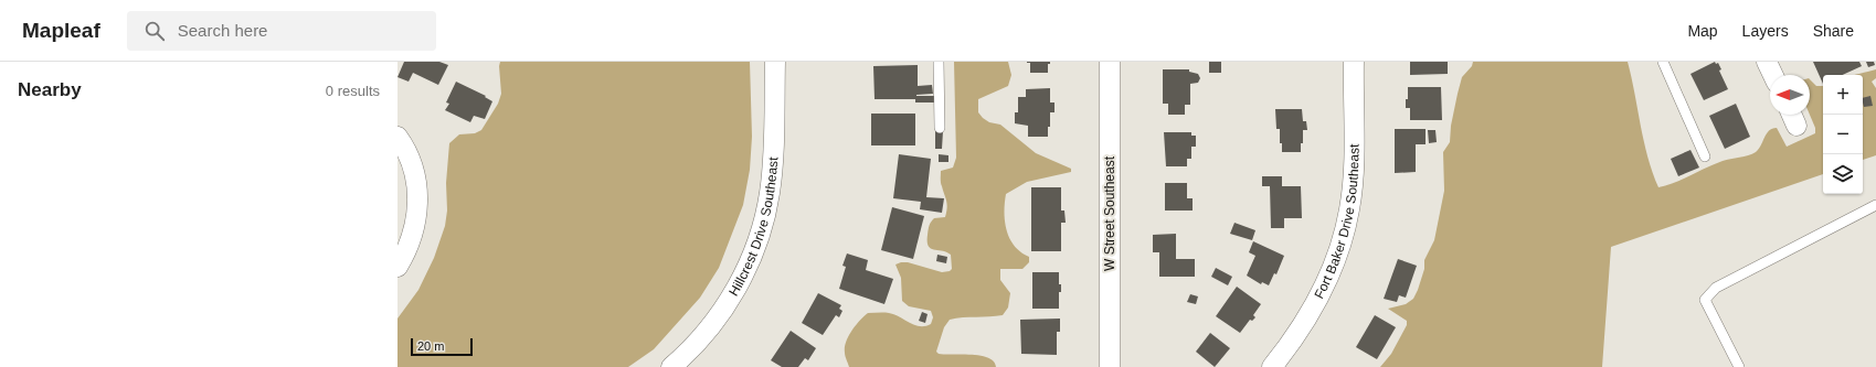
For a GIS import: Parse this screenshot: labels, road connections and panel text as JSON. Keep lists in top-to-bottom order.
{
  "streets": {
    "street": ["W Street Southeast", "Fort Baker Drive Southeast", "Hillcrest Drive Southeast"]
  },
  "scale_bar": "20 m",
  "north": "left",
  "page": {
    "header": "Mapleaf",
    "search": "Search here",
    "nav": ["Map", "Layers", "Share"],
    "heading": ["Nearby", "0 results"],
    "map_buttons": ["+", "−"],
    "scale": "20 m"
  }
}
